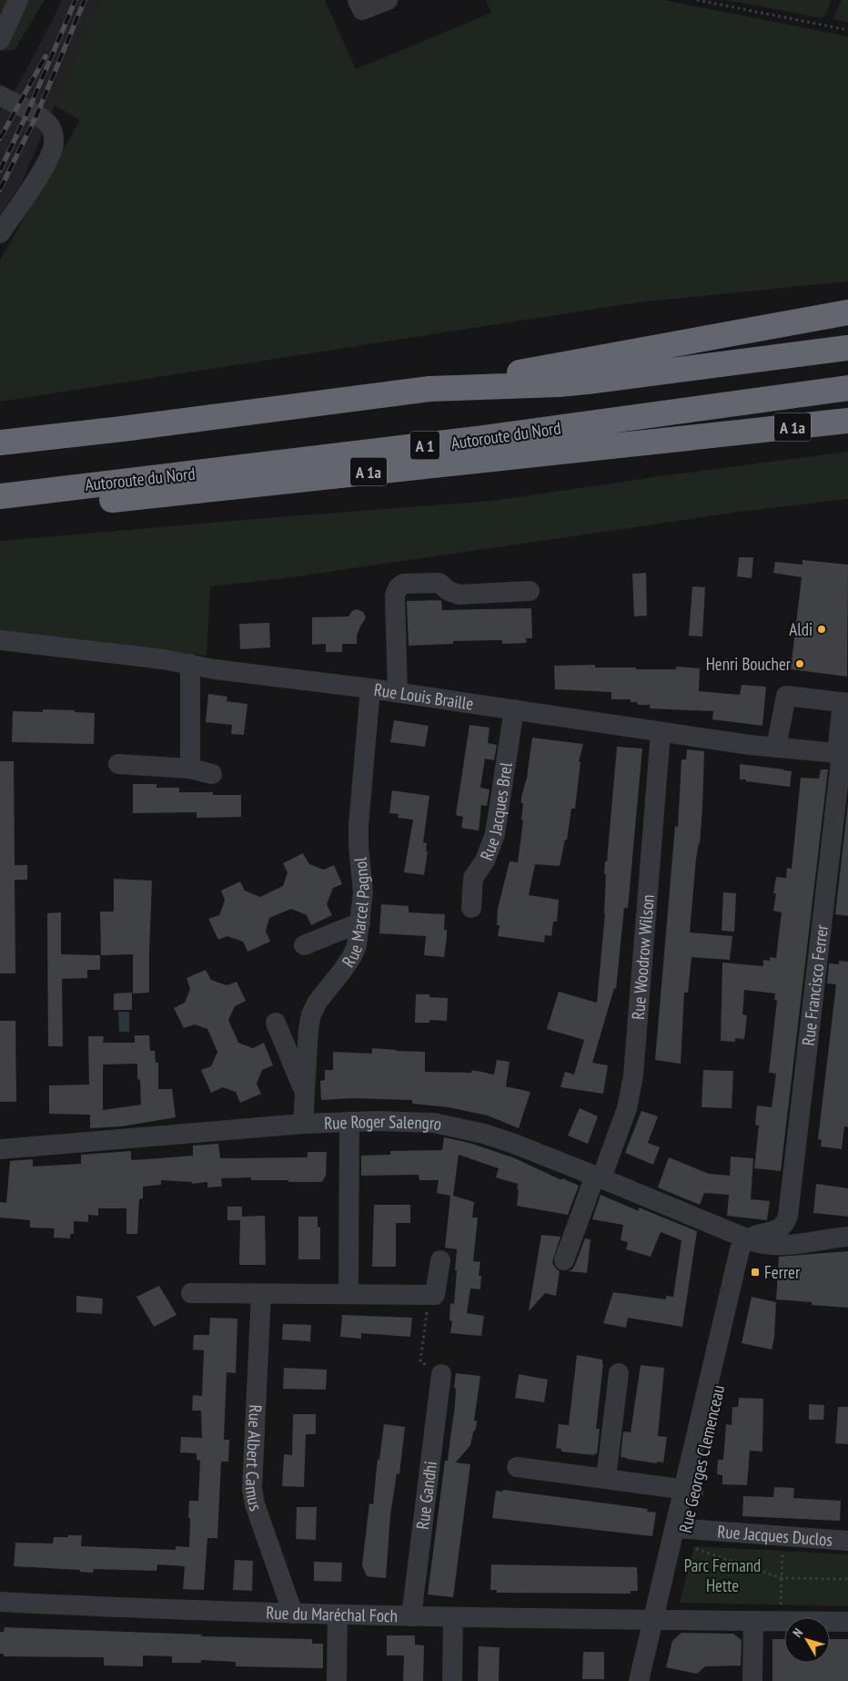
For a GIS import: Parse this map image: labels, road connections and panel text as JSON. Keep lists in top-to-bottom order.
{
  "streets": {
    "highway": ["A 1a", "Autoroute du Nord", "A 1"],
    "street": [
      "Rue Louis Braille",
      "Rue Jacques Brel",
      "Rue Marcel Pagnol",
      "Rue Woodrow Wilson",
      "Rue Francisco Ferrer",
      "Rue Roger Salengro",
      "Rue Albert Camus",
      "Rue Georges Clemenceau",
      "Rue Gandhi",
      "Rue Jacques Duclos",
      "Rue du Maréchal Foch"
    ]
  },
  "crossings": [
    ["Rue Louis Braille", "Rue Jacques Brel"],
    ["Rue Louis Braille", "Rue Marcel Pagnol"],
    ["Rue Louis Braille", "Rue Woodrow Wilson"],
    ["Rue Louis Braille", "Rue Francisco Ferrer"],
    ["Rue Marcel Pagnol", "Rue Roger Salengro"],
    ["Rue Woodrow Wilson", "Rue Roger Salengro"],
    ["Rue Francisco Ferrer", "Rue Roger Salengro"],
    ["Rue Roger Salengro", "Rue Georges Clemenceau"],
    ["Rue Albert Camus", "Rue du Maréchal Foch"],
    ["Rue Georges Clemenceau", "Rue Jacques Duclos"],
    ["Rue Georges Clemenceau", "Rue du Maréchal Foch"],
    ["Rue Gandhi", "Rue du Maréchal Foch"]
  ],
  "parks": ["Parc Fernand Hette"],
  "places": {
    "other": ["Aldi", "Henri Boucher"],
    "transit": ["Ferrer"]
  },
  "north": "top left"
}
